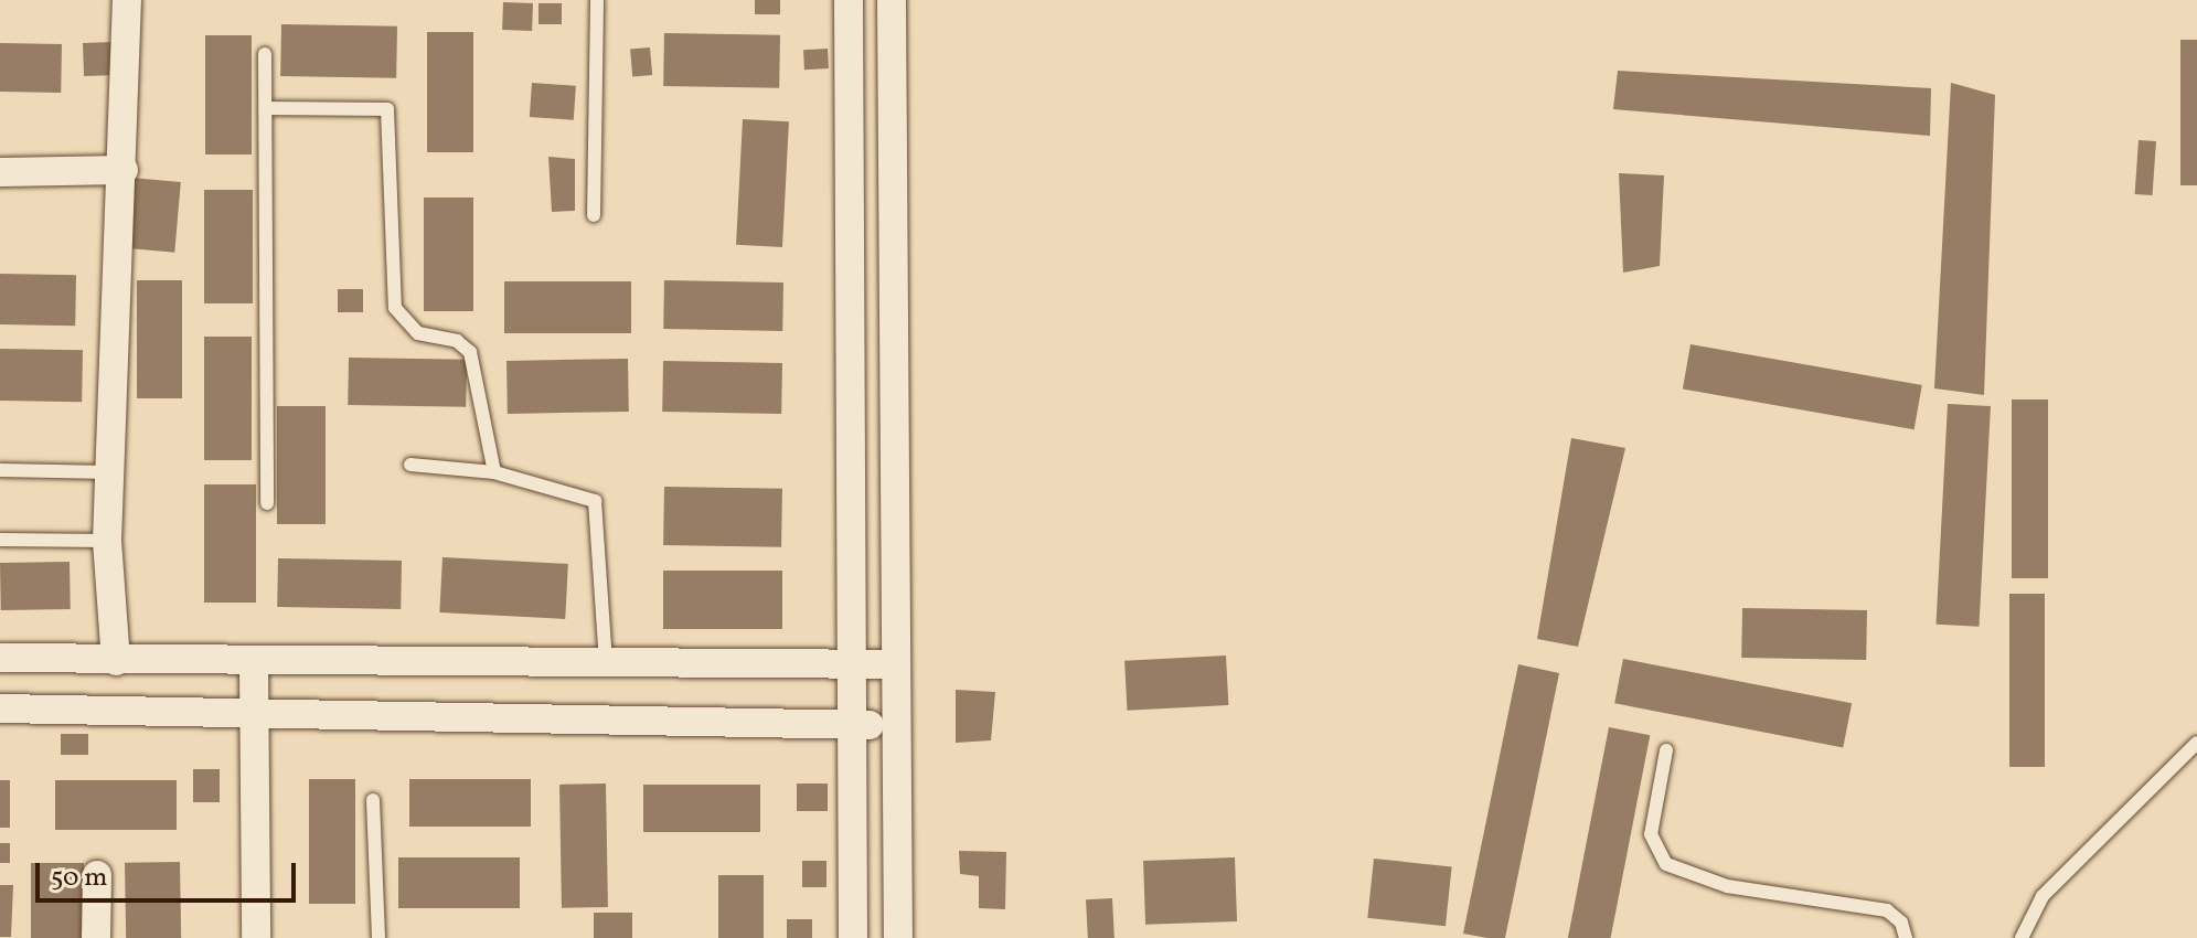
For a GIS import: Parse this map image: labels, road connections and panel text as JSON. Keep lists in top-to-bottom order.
{
  "scale_bar": "50 m"
}
